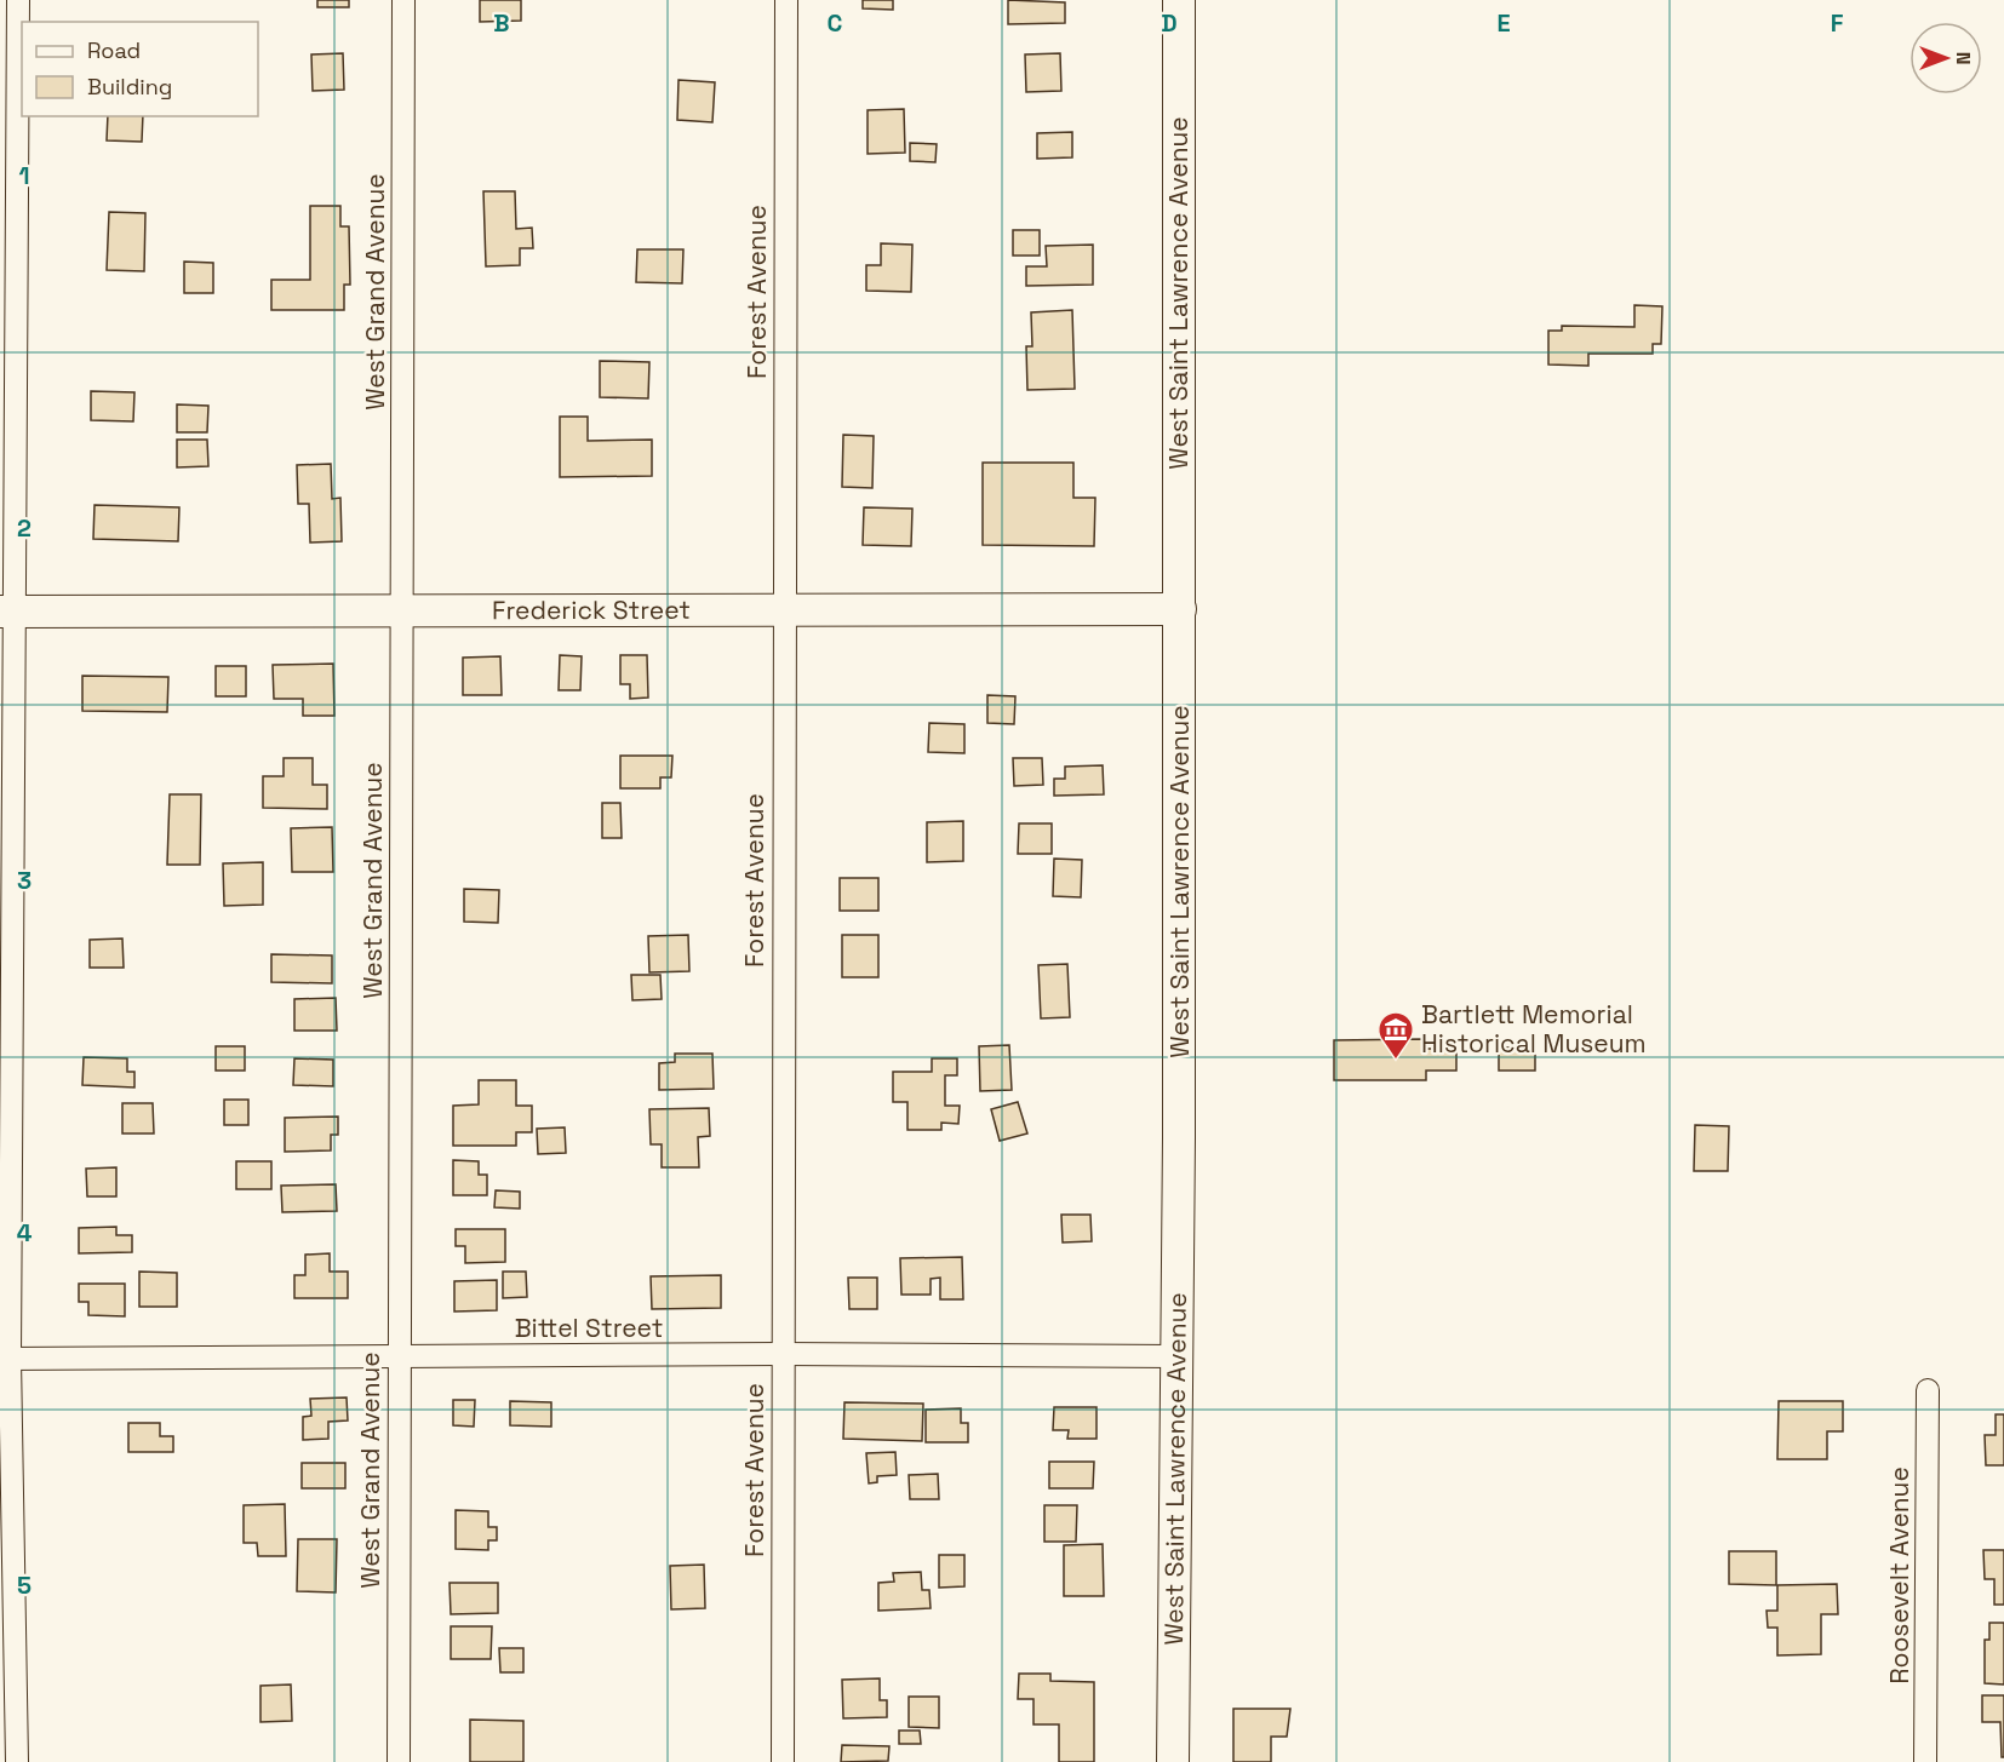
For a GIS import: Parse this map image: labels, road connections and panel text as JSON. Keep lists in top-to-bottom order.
{
  "streets": {
    "street": [
      "West Grand Avenue",
      "Forest Avenue",
      "West Saint Lawrence Avenue",
      "Frederick Street",
      "Bittel Street",
      "Roosevelt Avenue"
    ]
  },
  "crossings": [
    ["West Grand Avenue", "Frederick Street"],
    ["West Grand Avenue", "Bittel Street"],
    ["Forest Avenue", "Frederick Street"],
    ["Forest Avenue", "Bittel Street"],
    ["West Saint Lawrence Avenue", "Frederick Street"],
    ["West Saint Lawrence Avenue", "Bittel Street"]
  ],
  "places": {
    "museum": ["Bartlett Memorial Historical Museum"]
  },
  "legend": ["Road", "Building"],
  "north": "right",
  "grid": {
    "columns": [
      "B",
      "C",
      "D",
      "E",
      "F"
    ],
    "rows": [
      "1",
      "2",
      "3",
      "4",
      "5"
    ]
  }
}
